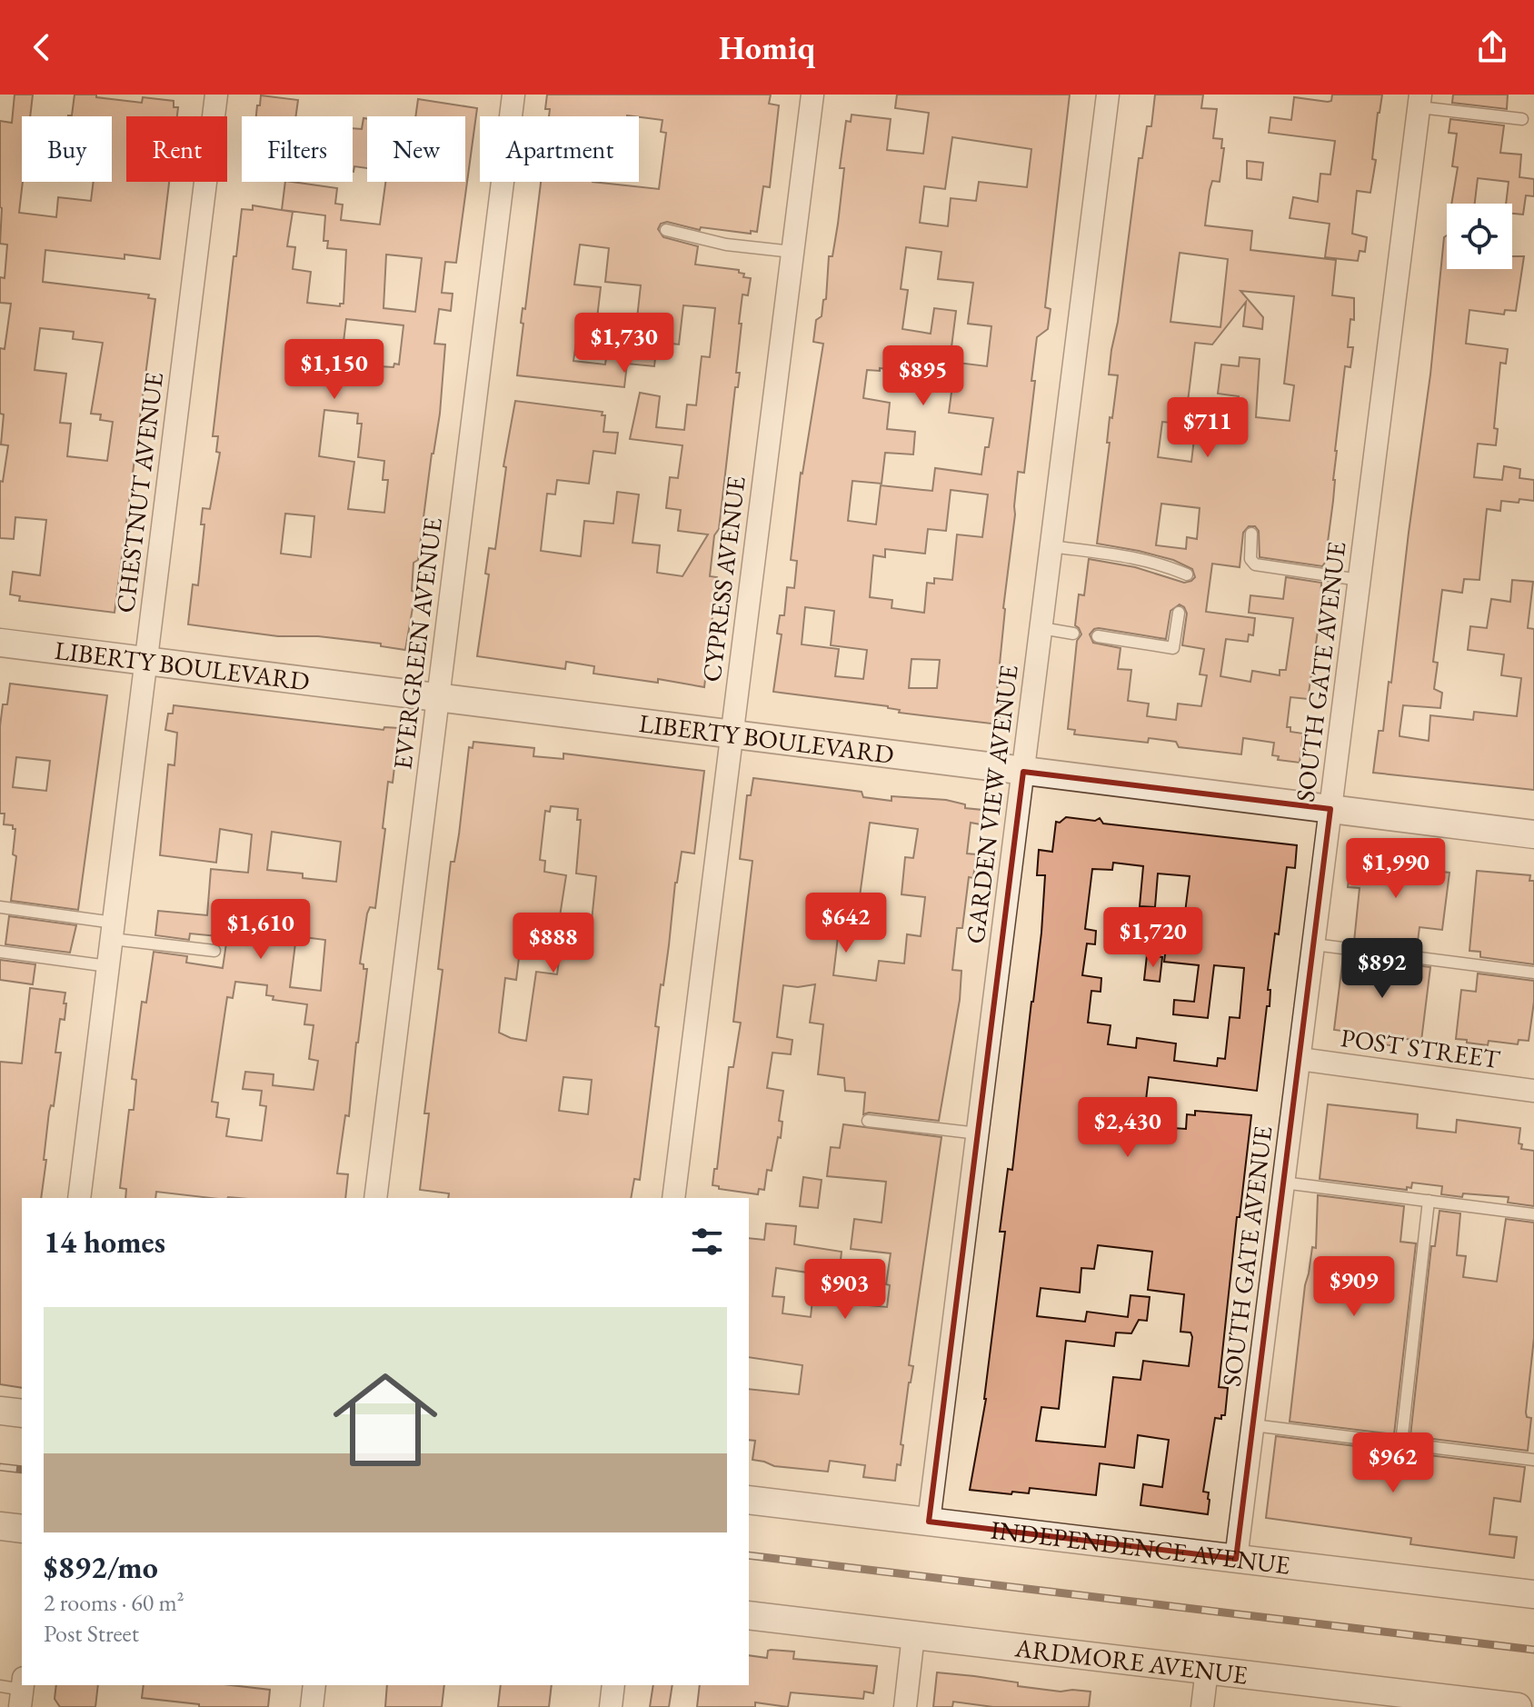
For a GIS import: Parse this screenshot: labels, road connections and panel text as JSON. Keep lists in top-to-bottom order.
{
  "streets": {
    "street": [
      "CHESTNUT AVENUE",
      "CYPRESS AVENUE",
      "EVERGREEN AVENUE",
      "LIBERTY BOULEVARD",
      "SOUTH GATE AVENUE",
      "GARDEN VIEW AVENUE",
      "POST STREET",
      "INDEPENDENCE AVENUE",
      "ARDMORE AVENUE"
    ]
  },
  "crossings": [
    ["CHESTNUT AVENUE", "LIBERTY BOULEVARD"],
    ["CYPRESS AVENUE", "LIBERTY BOULEVARD"],
    ["EVERGREEN AVENUE", "LIBERTY BOULEVARD"],
    ["LIBERTY BOULEVARD", "SOUTH GATE AVENUE"],
    ["LIBERTY BOULEVARD", "GARDEN VIEW AVENUE"],
    ["SOUTH GATE AVENUE", "POST STREET"],
    ["SOUTH GATE AVENUE", "INDEPENDENCE AVENUE"],
    ["GARDEN VIEW AVENUE", "INDEPENDENCE AVENUE"]
  ],
  "page": {
    "header": "Homiq",
    "chip": [
      "Buy",
      "Rent",
      "Filters",
      "New",
      "Apartment"
    ],
    "price": [
      "$1,730",
      "$1,150",
      "$895",
      "$711",
      "$1,990",
      "$642",
      "$1,610",
      "$1,720",
      "$888",
      "$892",
      "$2,430",
      "$909",
      "$903",
      "$962"
    ],
    "heading": "14 homes",
    "list": [
      {
        "name": "$892/mo",
        "note": "2 rooms · 60 m² · Post Street"
      }
    ]
  }
}
